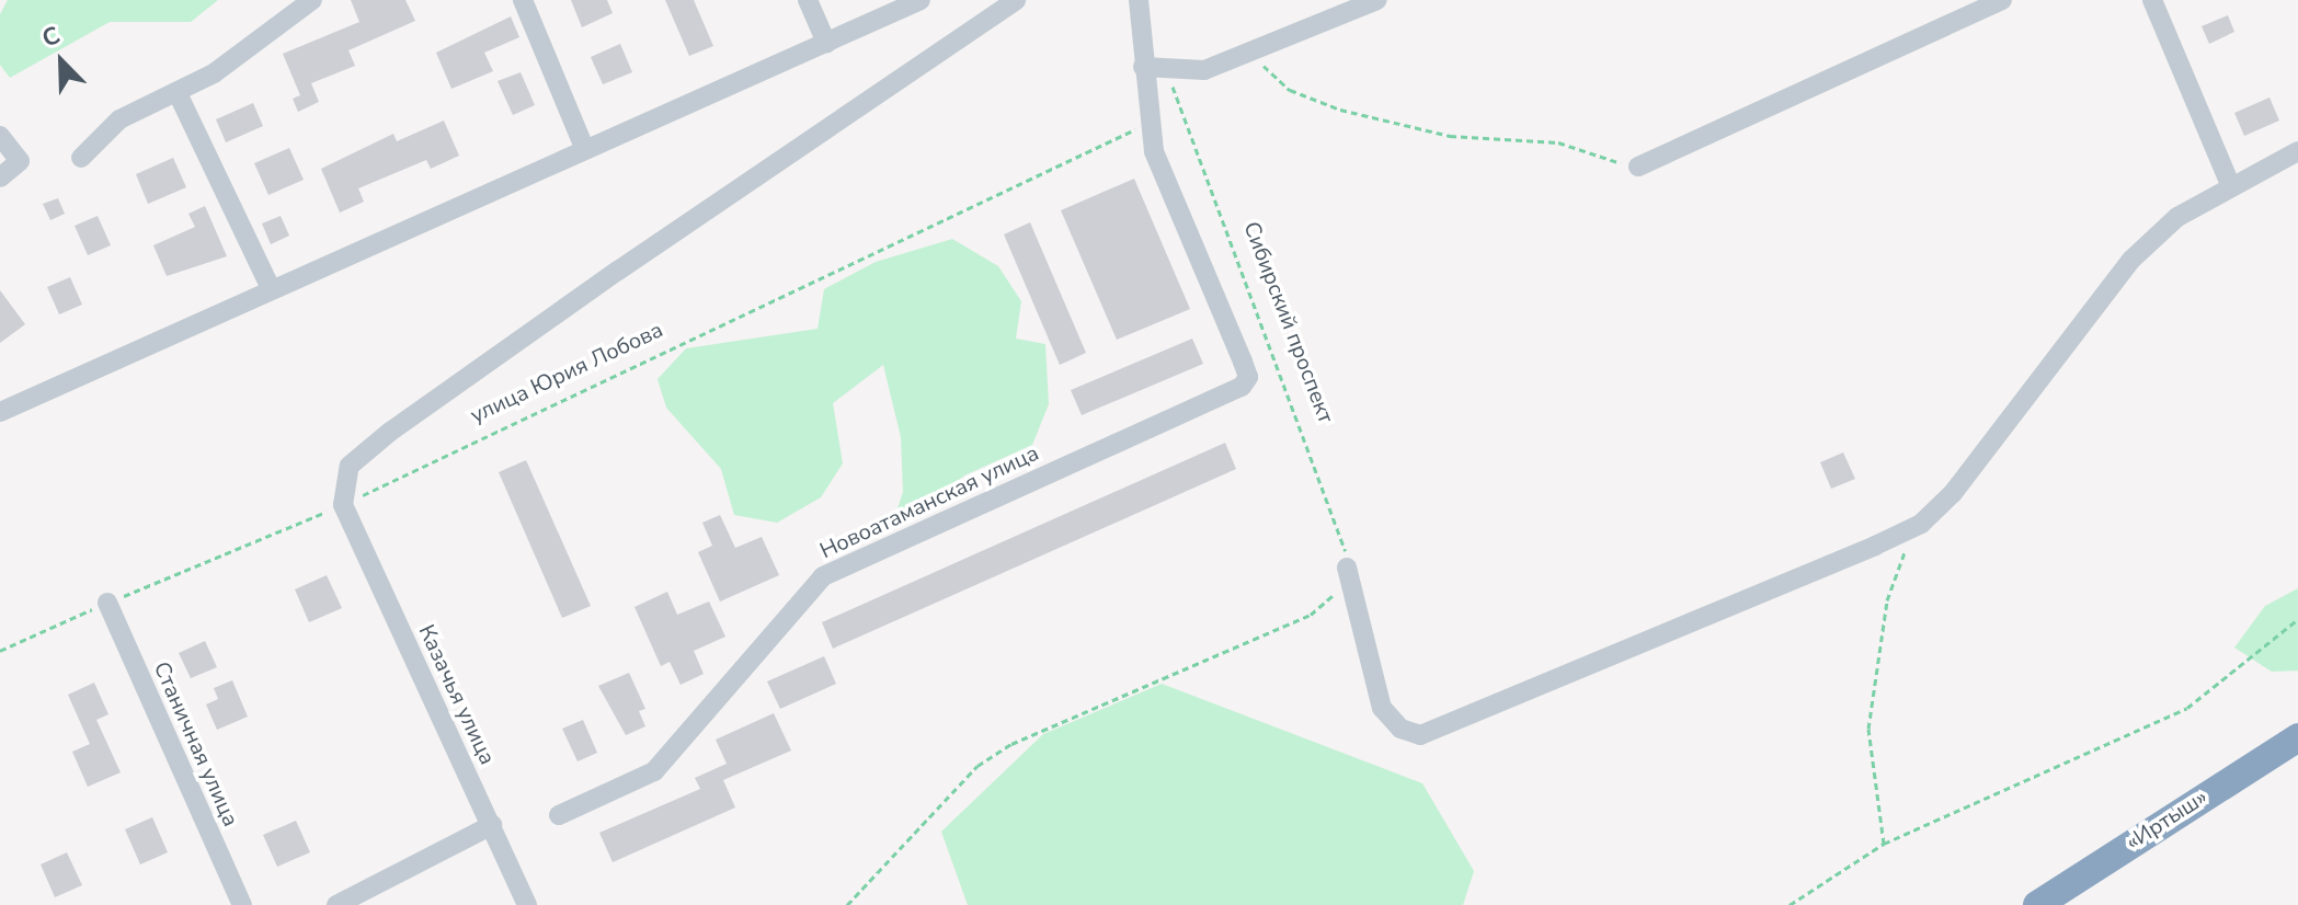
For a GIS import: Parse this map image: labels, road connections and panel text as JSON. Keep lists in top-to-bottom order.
{
  "streets": {
    "highway": ["«Иртыш»"],
    "street": ["Новоатаманская улица", "Казачья улица", "Станичная улица"],
    "path": ["Сибирский проспект", "улица Юрия Лобова"]
  },
  "crossings": [
    ["улица Юрия Лобова", "Новоатаманская улица"],
    ["улица Юрия Лобова", "Казачья улица"],
    ["улица Юрия Лобова", "Станичная улица"]
  ],
  "north": "top left"
}
